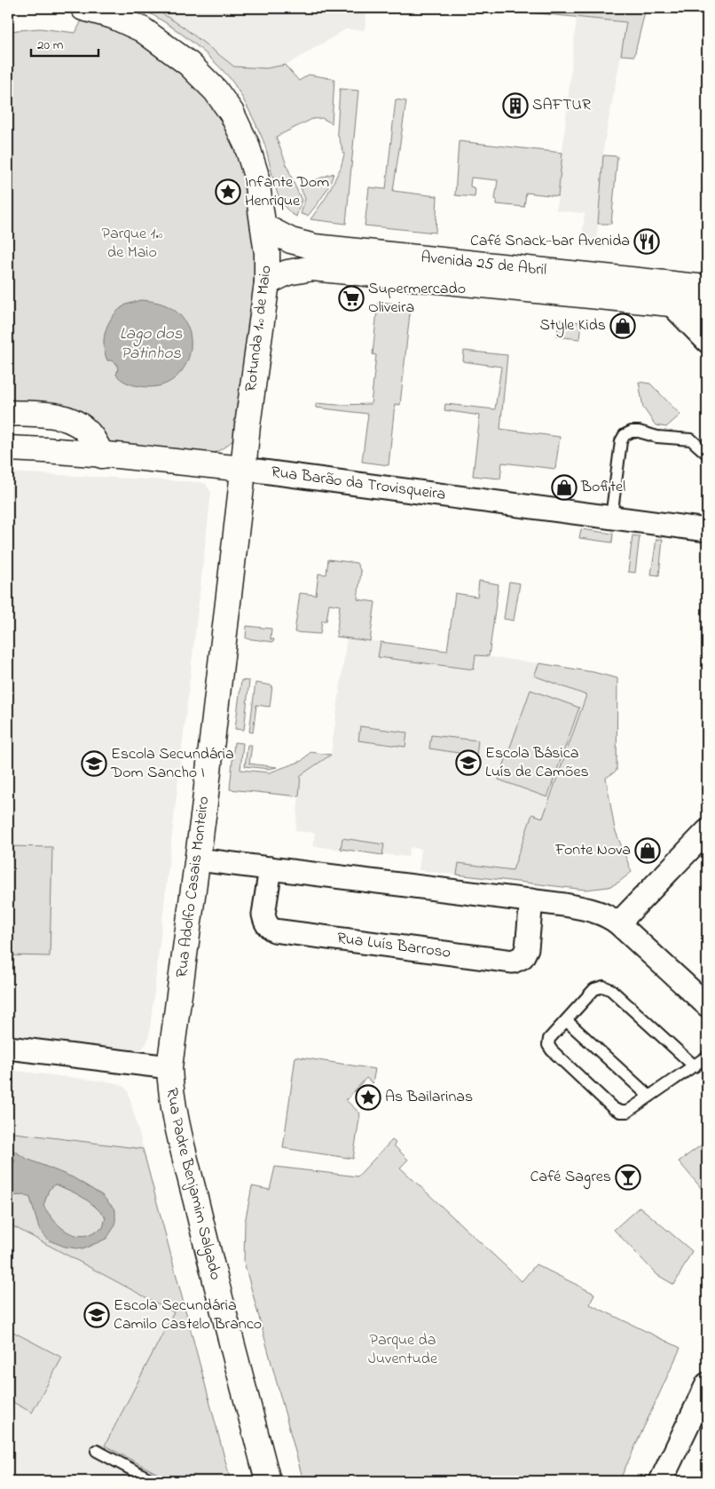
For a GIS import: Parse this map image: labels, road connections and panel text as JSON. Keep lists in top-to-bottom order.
{
  "streets": {
    "main road": [
      "Avenida 25 de Abril",
      "Rotunda 1.º de Maio",
      "Rua Barão da Trovisqueira",
      "Rua Adolfo Casais Monteiro",
      "Rua Padre Benjamim Salgado"
    ],
    "street": ["Rua Luís Barroso"]
  },
  "crossings": [
    ["Avenida 25 de Abril", "Rotunda 1.º de Maio"],
    ["Rotunda 1.º de Maio", "Rua Barão da Trovisqueira"],
    ["Rotunda 1.º de Maio", "Rua Adolfo Casais Monteiro"],
    ["Rua Barão da Trovisqueira", "Rua Adolfo Casais Monteiro"],
    ["Rua Adolfo Casais Monteiro", "Rua Padre Benjamim Salgado"]
  ],
  "water": ["Lago dos Patinhos"],
  "parks": ["Parque 1.º de Maio", "Parque da Juventude"],
  "places": {
    "building": ["SAFTUR"],
    "place": ["Infante Dom Henrique", "As Bailarinas"],
    "restaurant": ["Café Snack-bar Avenida"],
    "supermarket": ["Supermercado Oliveira"],
    "shop": ["Style Kids", "Bofitel", "Fonte Nova"],
    "school or university": ["Escola Básica Luís de Camões", "Escola Secundária Dom Sancho I", "Escola Secundária Camilo Castelo Branco"],
    "bar": ["Café Sagres"]
  },
  "scale_bar": "20 m"
}
